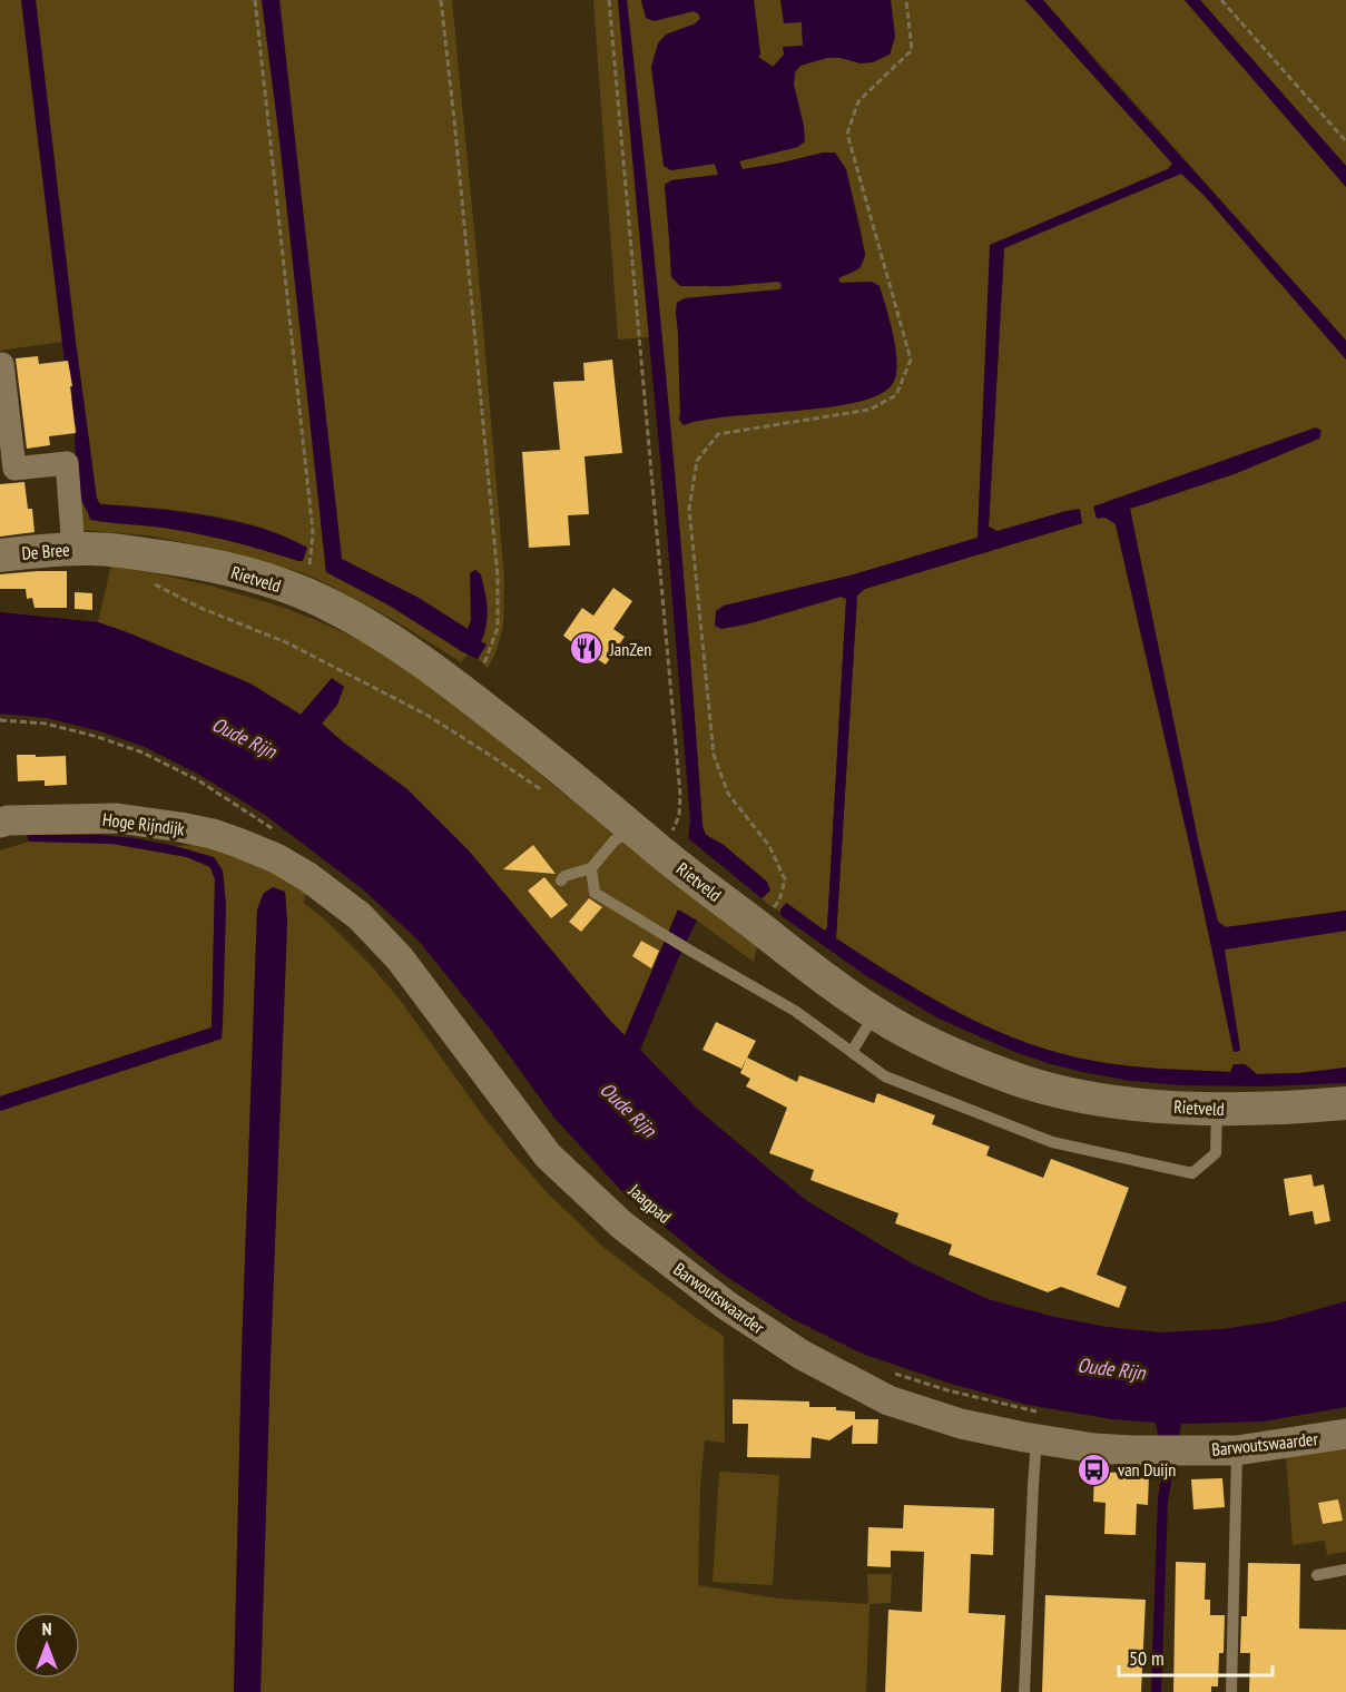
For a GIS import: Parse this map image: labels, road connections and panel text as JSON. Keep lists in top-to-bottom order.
{
  "streets": {
    "main road": ["De Bree", "Rietveld"],
    "street": ["Hoge Rijndijk", "Barwoutswaarder"]
  },
  "crossings": [
    ["De Bree", "Rietveld"],
    ["Hoge Rijndijk", "Barwoutswaarder"]
  ],
  "water": ["Oude Rijn"],
  "places": {
    "restaurant": ["JanZen"],
    "bus stop": ["van Duijn"]
  },
  "scale_bar": "50 m",
  "north": "top"
}
